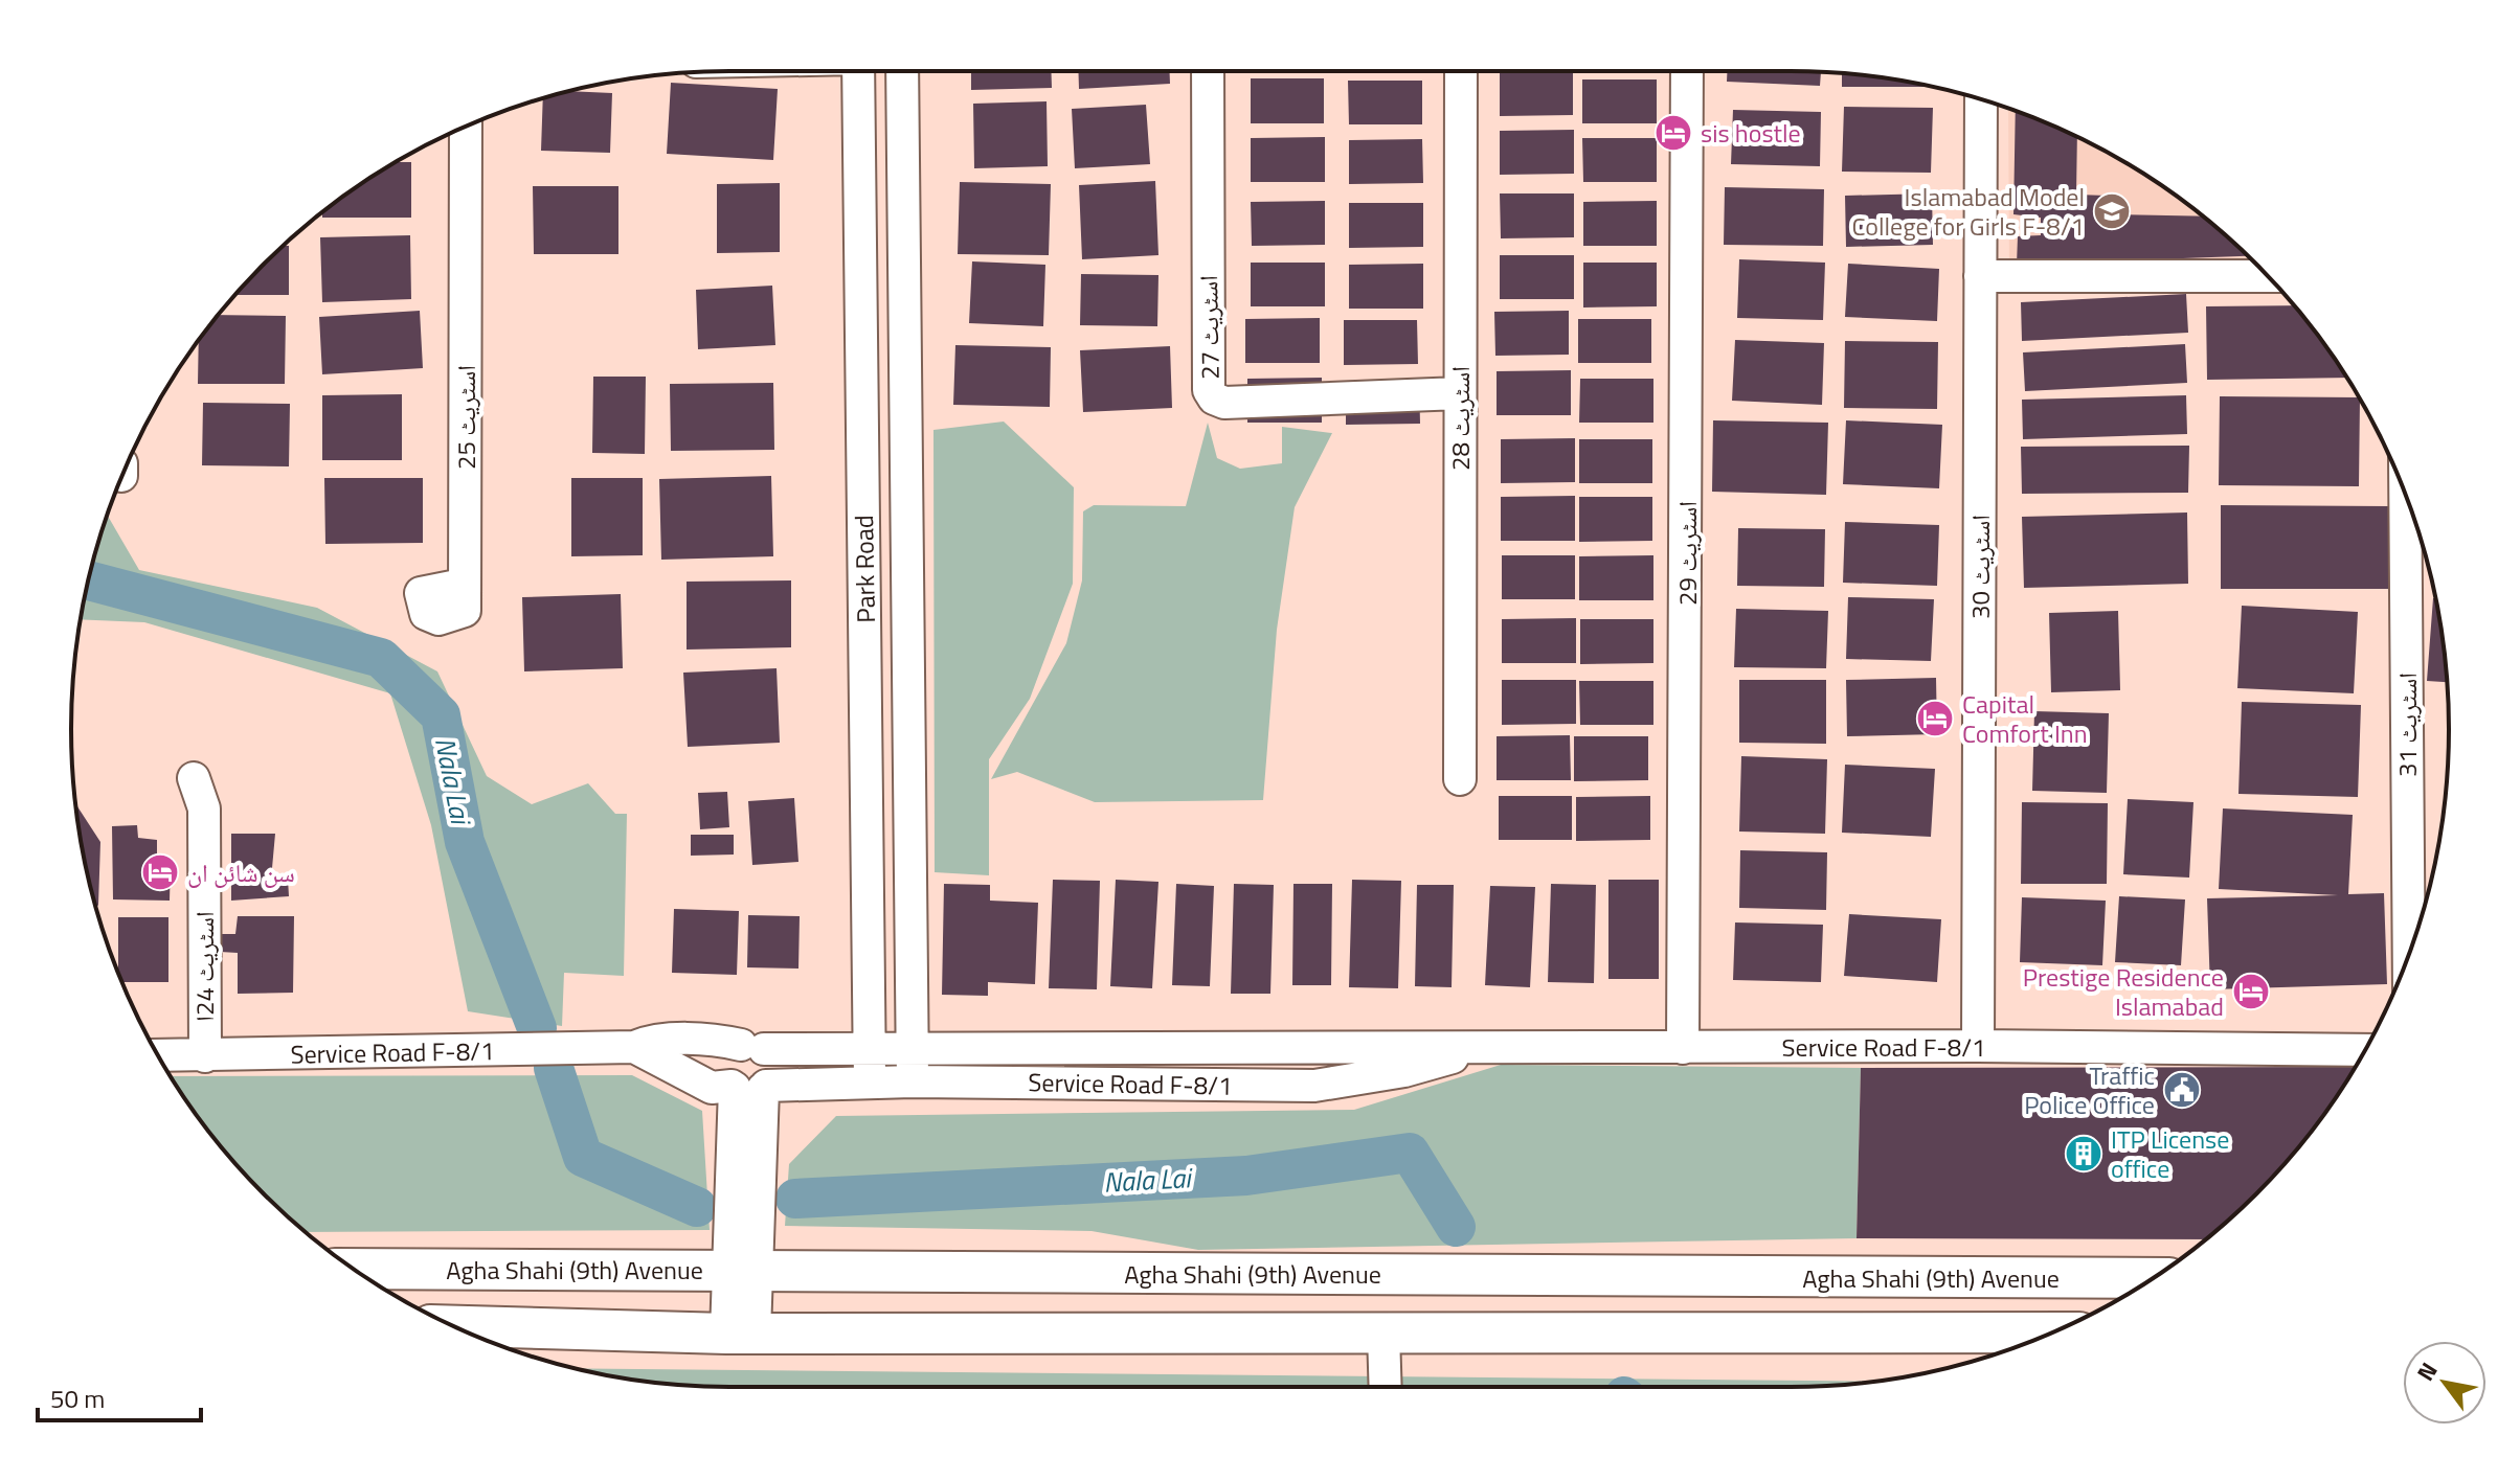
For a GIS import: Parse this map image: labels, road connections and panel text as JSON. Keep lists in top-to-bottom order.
{
  "streets": {
    "main road": ["Agha Shahi (9th) Avenue"],
    "street": [
      "اسٹریٹ 27",
      "اسٹریٹ 25",
      "اسٹریٹ 28",
      "اسٹریٹ 29",
      "اسٹریٹ 30",
      "Park Road",
      "اسٹریٹ 31",
      "اسٹریٹ 24ا",
      "Service Road F-8/1"
    ]
  },
  "crossings": [
    ["اسٹریٹ 27", "اسٹریٹ 28"],
    ["اسٹریٹ 29", "Service Road F-8/1"],
    ["اسٹریٹ 30", "Service Road F-8/1"],
    ["Park Road", "Service Road F-8/1"],
    ["اسٹریٹ 24ا", "Service Road F-8/1"]
  ],
  "water": ["Nala Lai"],
  "places": {
    "hotel": [
      "sis hostle",
      "Capital Comfort Inn",
      "سن شائن ان",
      "Prestige Residence Islamabad"
    ],
    "school or university": ["Islamabad Model College for Girls F-8/1"],
    "public building": ["Traffic Police Office"],
    "building": ["ITP License office"]
  },
  "scale_bar": "50 m",
  "north": "top left"
}
